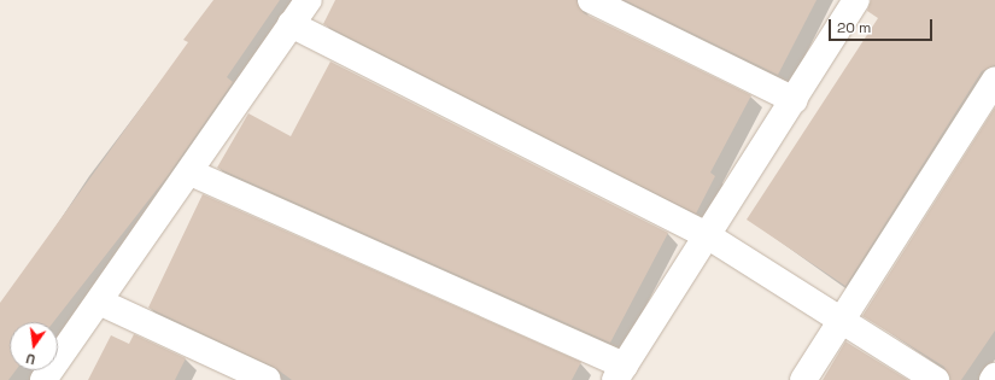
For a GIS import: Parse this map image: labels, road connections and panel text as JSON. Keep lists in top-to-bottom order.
{
  "scale_bar": "20 m",
  "north": "bottom"
}
